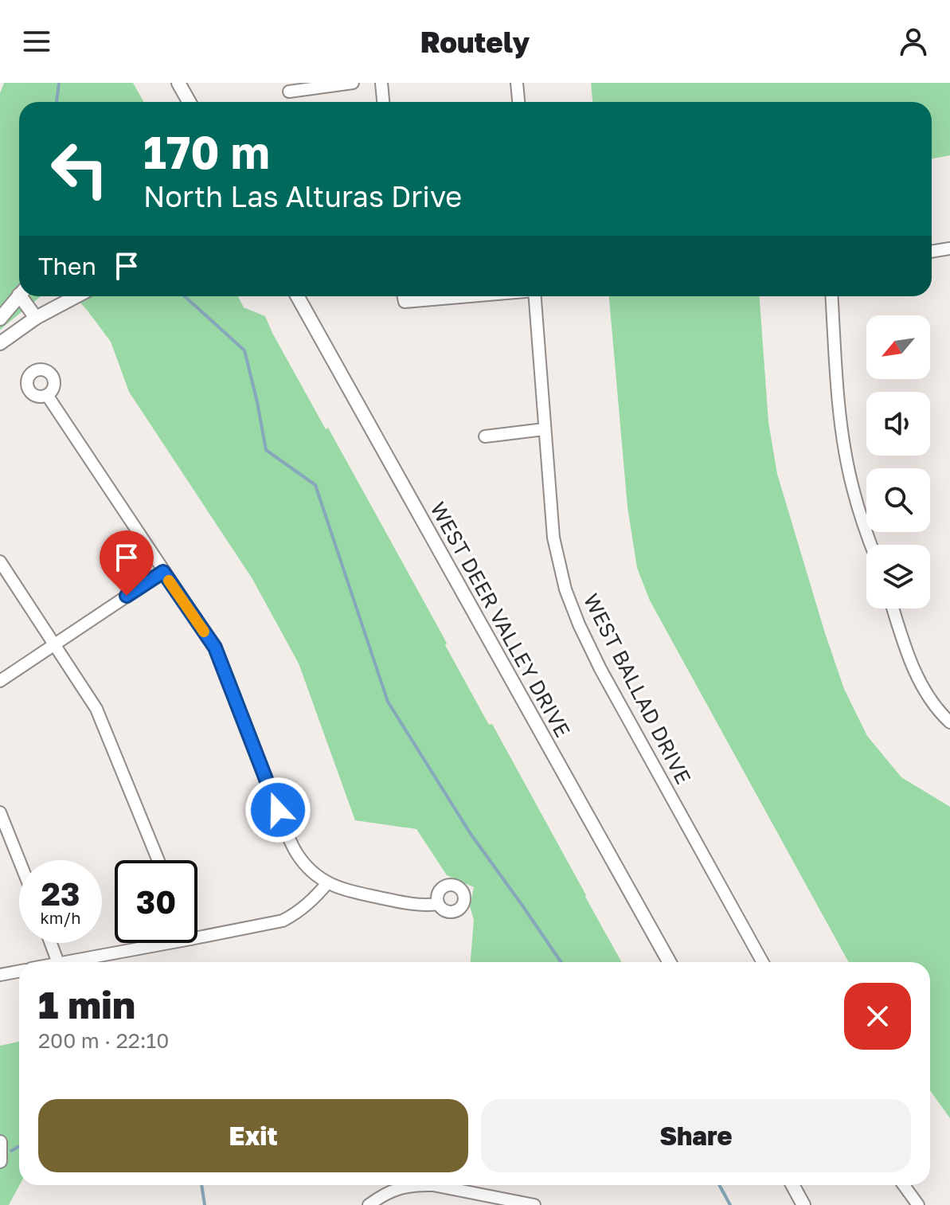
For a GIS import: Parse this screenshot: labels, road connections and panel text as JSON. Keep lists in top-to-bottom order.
{
  "streets": {
    "street": ["WEST DEER VALLEY DRIVE", "WEST BALLAD DRIVE"]
  },
  "north": "bottom left",
  "page": {
    "header": "Routely",
    "turn": ["170 m", "North Las Alturas Drive"],
    "then": "Then",
    "speed": "23 km/h",
    "limit": "30",
    "heading": ["1 min", "200 m · 22:10"],
    "buttons": ["Exit", "Share"]
  }
}
